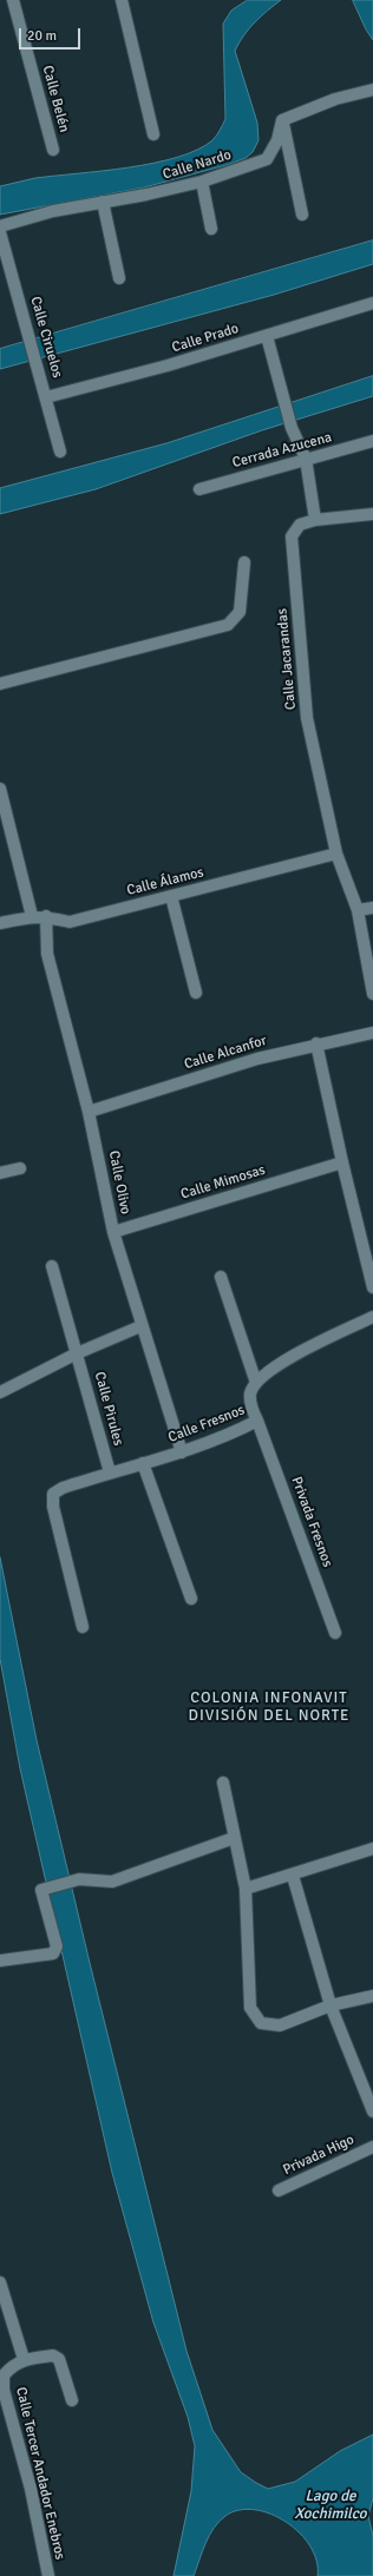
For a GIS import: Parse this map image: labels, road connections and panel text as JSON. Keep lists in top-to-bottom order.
{
  "streets": {
    "street": [
      "Calle Belén",
      "Calle Nardo",
      "Calle Ciruelos",
      "Calle Prado",
      "Cerrada Azucena",
      "Calle Jacarandas",
      "Calle Álamos",
      "Calle Alcanfor",
      "Calle Olivo",
      "Calle Mimosas",
      "Calle Pirules",
      "Calle Fresnos",
      "Privada Fresnos",
      "Privada Higo",
      "Calle Tercer Andador Enebros"
    ]
  },
  "crossings": [
    ["Calle Ciruelos", "Calle Prado"],
    ["Calle Jacarandas", "Calle Álamos"],
    ["Calle Álamos", "Calle Olivo"],
    ["Calle Alcanfor", "Calle Olivo"],
    ["Calle Olivo", "Calle Mimosas"],
    ["Calle Olivo", "Calle Fresnos"],
    ["Calle Pirules", "Calle Fresnos"],
    ["Calle Fresnos", "Privada Fresnos"]
  ],
  "districts": ["COLONIA INFONAVIT DIVISIÓN DEL NORTE"],
  "water": ["Lago de Xochimilco"],
  "scale_bar": "20 m"
}
